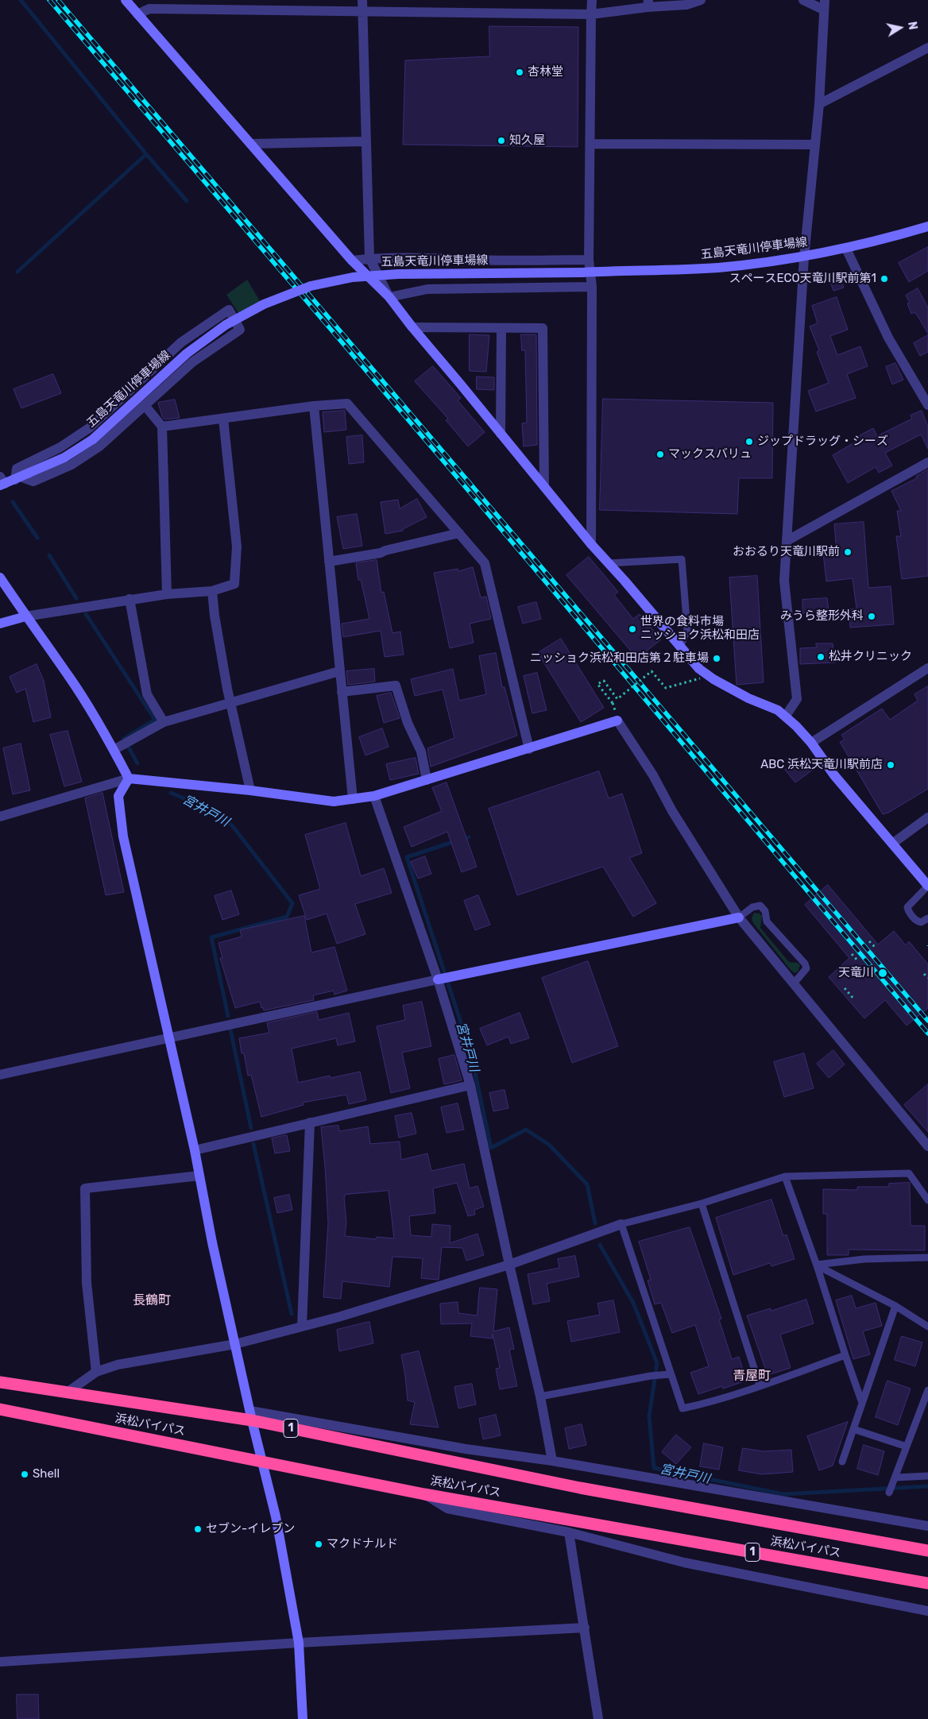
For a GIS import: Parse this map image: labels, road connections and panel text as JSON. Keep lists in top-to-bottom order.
{
  "streets": {
    "highway": ["浜松バイパス", "1"],
    "street": ["五島天竜川停車場線"]
  },
  "districts": ["長鶴町", "青屋町"],
  "water": ["宮井戸川"],
  "places": [
    "杏林堂",
    "知久屋",
    "スペースECO天竜川駅前第1",
    "ジップドラッグ・シーズ",
    "マックスバリュ",
    "おおるり天竜川駅前",
    "みうら整形外科",
    "世界の食料市場 ニッショク浜松和田店",
    "松井クリニック",
    "ニッショク浜松和田店第２駐車場",
    "ABC 浜松天竜川駅前店",
    "天竜川",
    "Shell",
    "セブン-イレブン",
    "マクドナルド"
  ],
  "north": "right"
}
